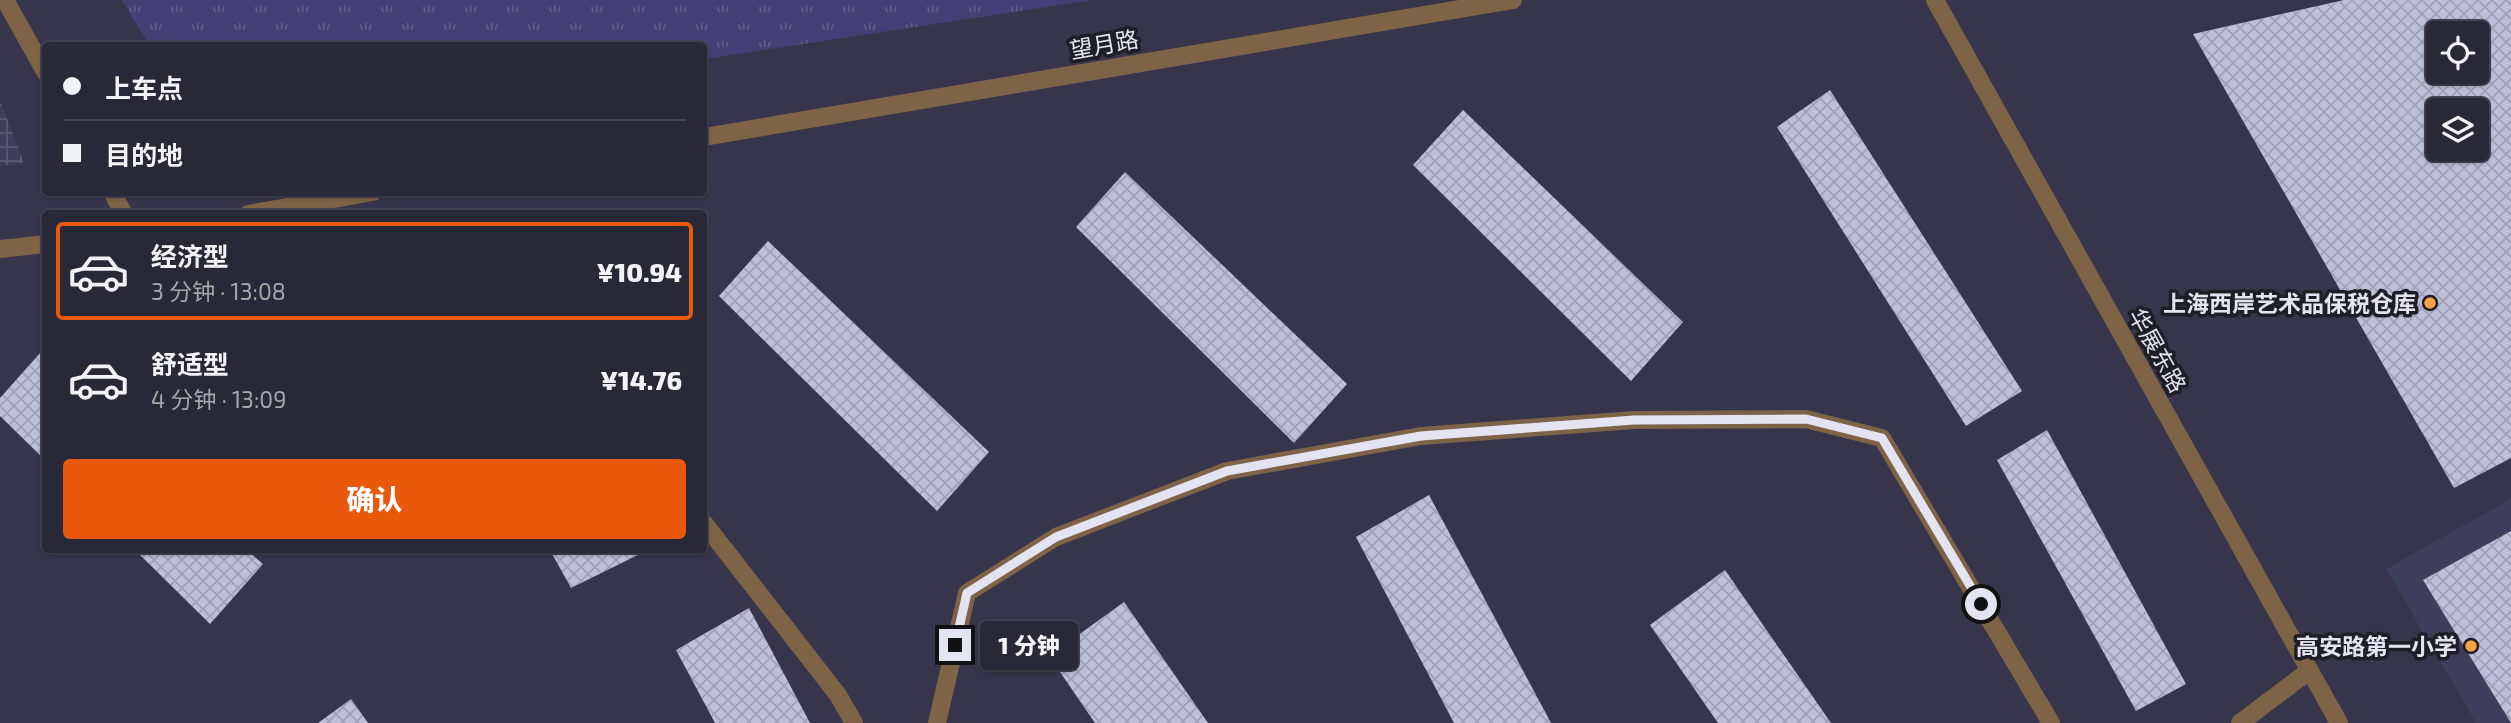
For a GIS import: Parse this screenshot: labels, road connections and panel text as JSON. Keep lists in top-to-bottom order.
{
  "streets": {
    "street": ["望月路", "华展东路"]
  },
  "places": ["上海西岸艺术品保税仓库", "高安路第一小学"],
  "page": {
    "banner": ["上车点", "目的地"],
    "list": [
      {
        "name": "经济型",
        "note": "3 分钟 · 13:08",
        "value": "¥10.94"
      },
      {
        "name": "舒适型",
        "note": "4 分钟 · 13:09",
        "value": "¥14.76"
      }
    ],
    "buttons": "确认",
    "bubble": "1 分钟"
  }
}
